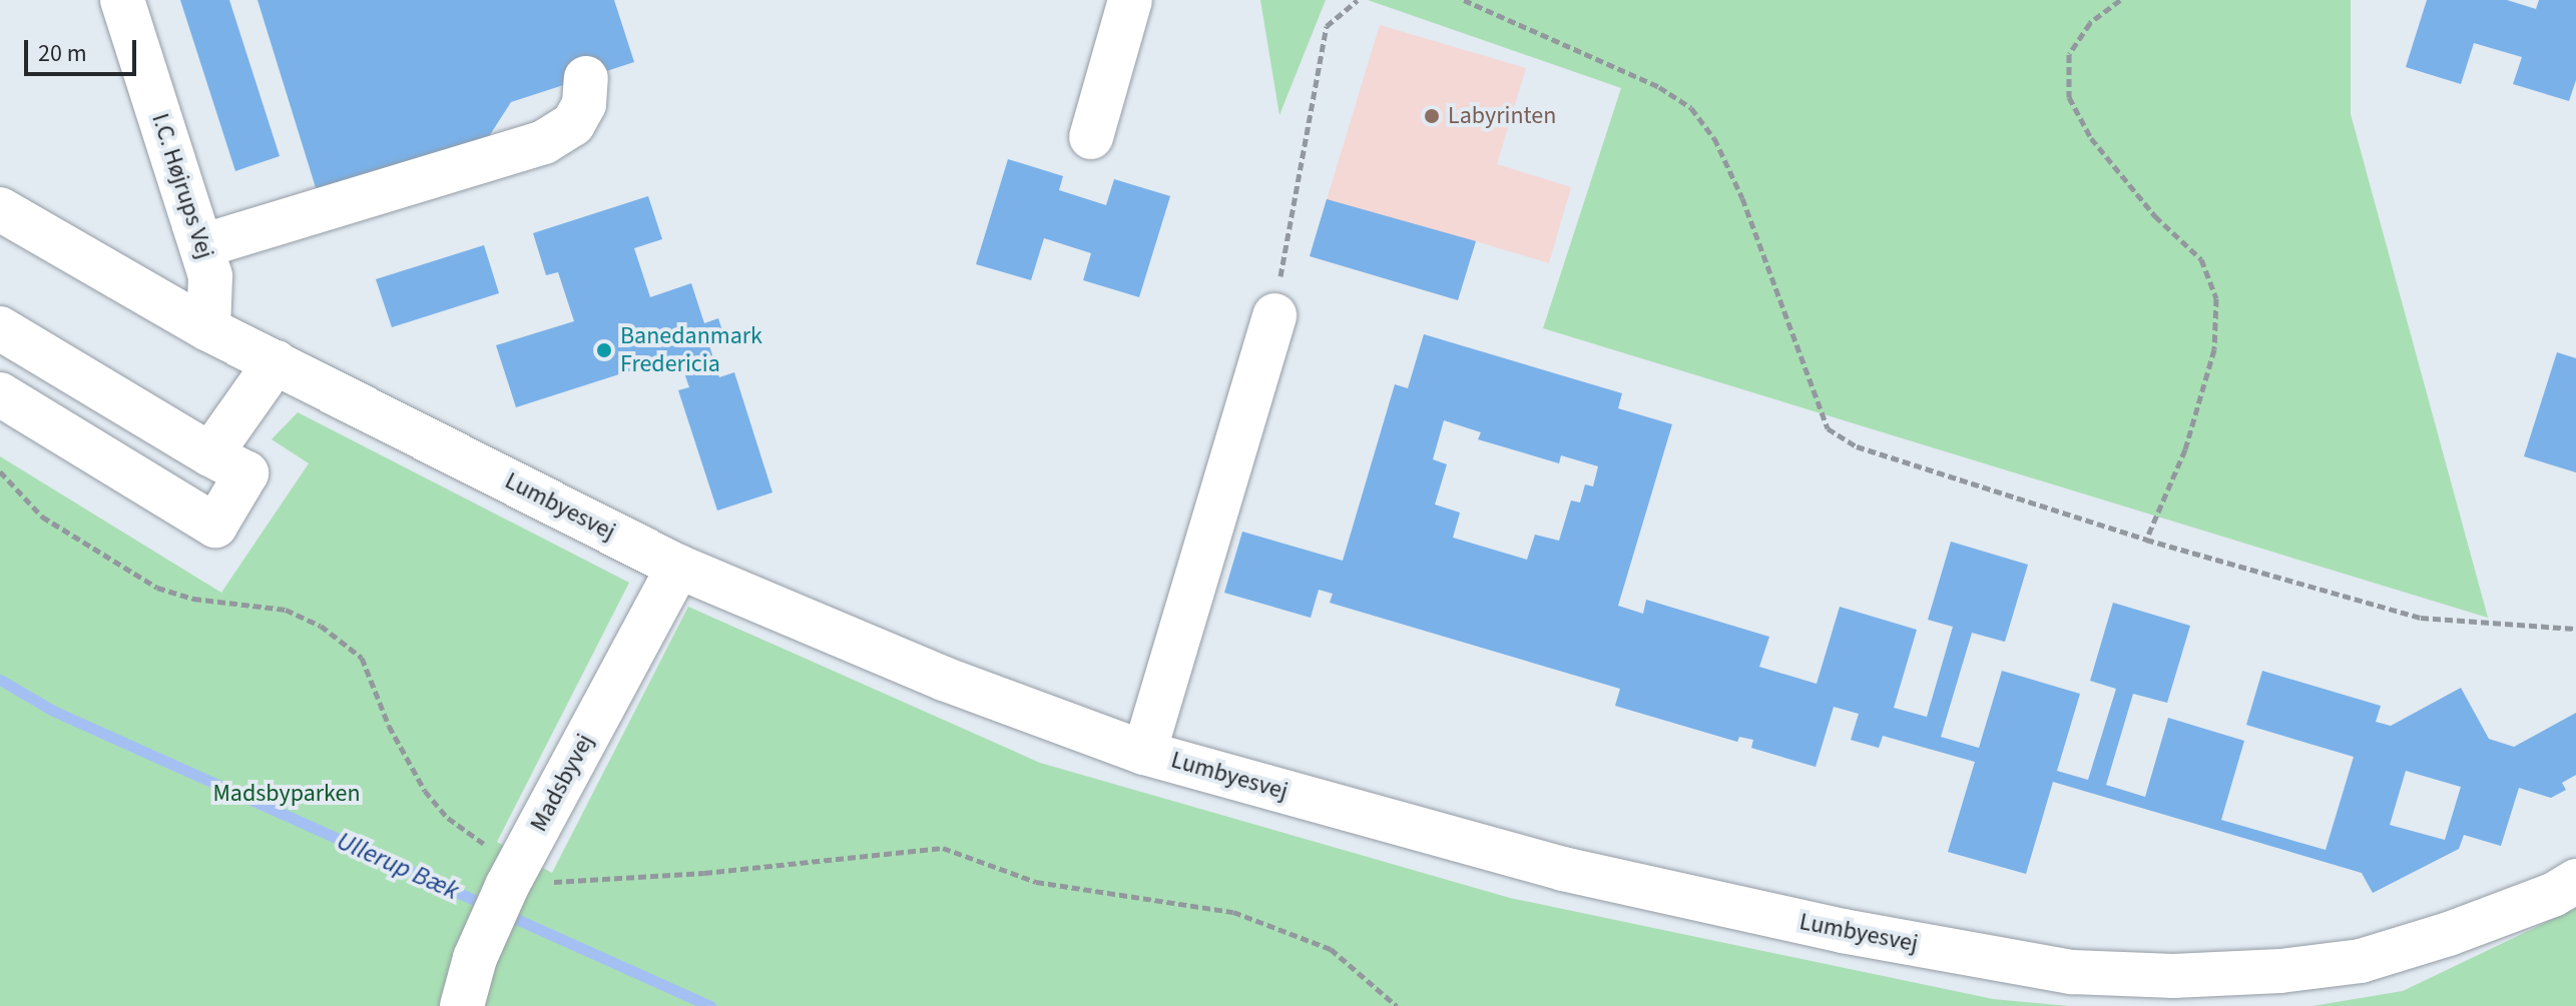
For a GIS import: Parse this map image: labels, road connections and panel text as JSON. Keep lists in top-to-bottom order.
{
  "streets": {
    "street": ["I.C. Højrups Vej", "Lumbyesvej", "Madsbyvej"]
  },
  "crossings": [
    ["I.C. Højrups Vej", "Lumbyesvej"],
    ["Lumbyesvej", "Madsbyvej"]
  ],
  "water": ["Ullerup Bæk"],
  "parks": ["Madsbyparken"],
  "places": ["Labyrinten", "Banedanmark Fredericia"],
  "scale_bar": "20 m"
}
